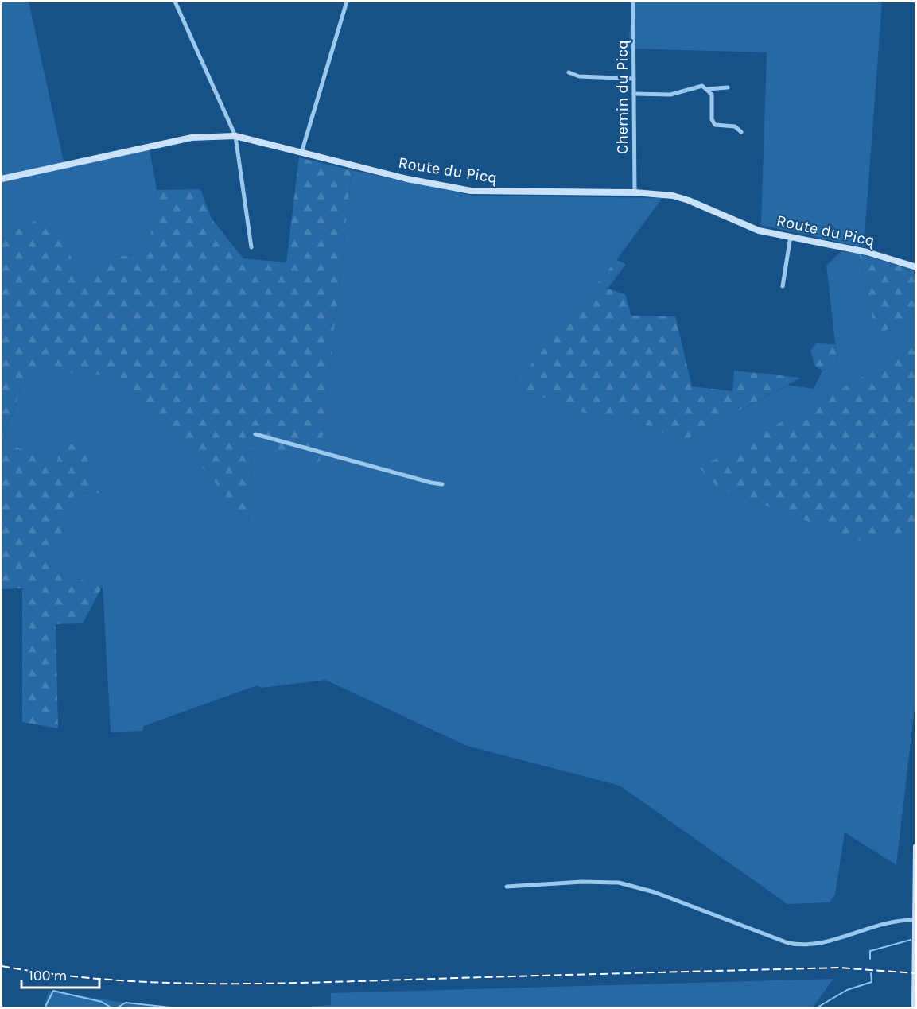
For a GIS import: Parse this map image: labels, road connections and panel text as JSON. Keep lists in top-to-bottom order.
{
  "streets": {
    "street": ["Chemin du Picq", "Route du Picq"]
  },
  "crossings": [
    ["Chemin du Picq", "Route du Picq"]
  ],
  "scale_bar": "100 m"
}
